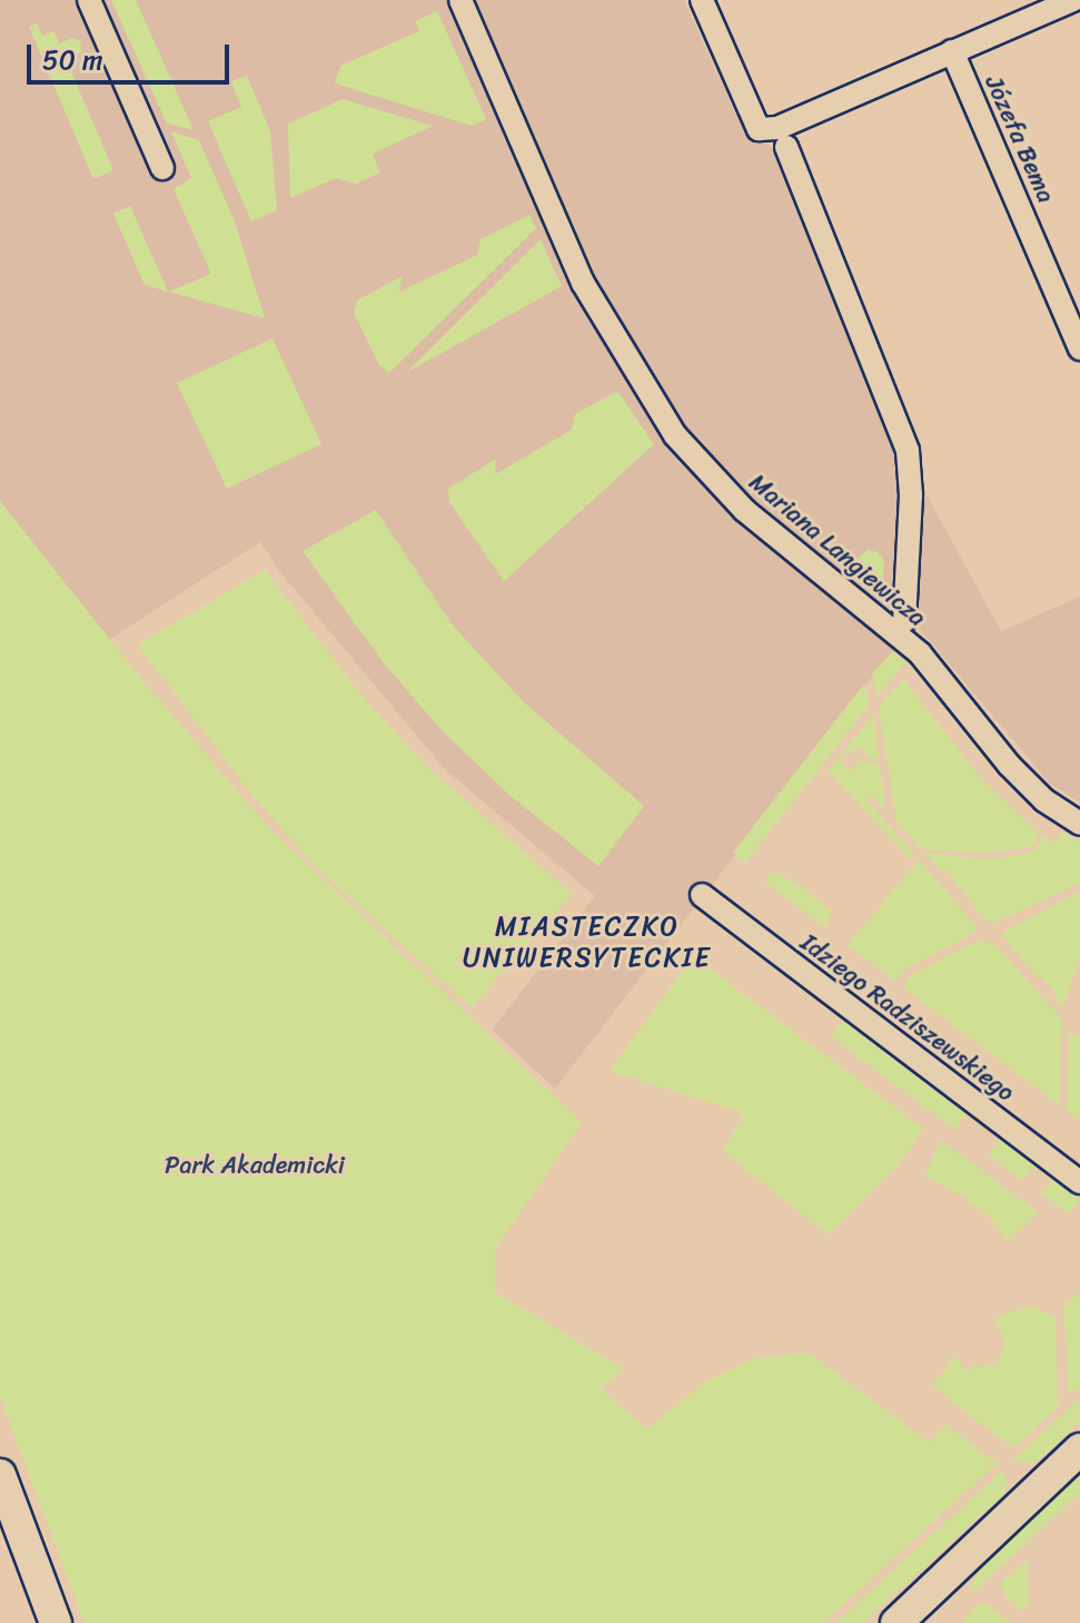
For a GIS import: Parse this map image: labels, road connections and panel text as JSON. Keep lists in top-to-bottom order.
{
  "streets": {
    "street": ["Józefa Bema", "Mariana Langiewicza", "Idziego Radziszewskiego"]
  },
  "districts": ["MIASTECZKO UNIWERSYTECKIE"],
  "parks": ["Park Akademicki"],
  "scale_bar": "50 m"
}
